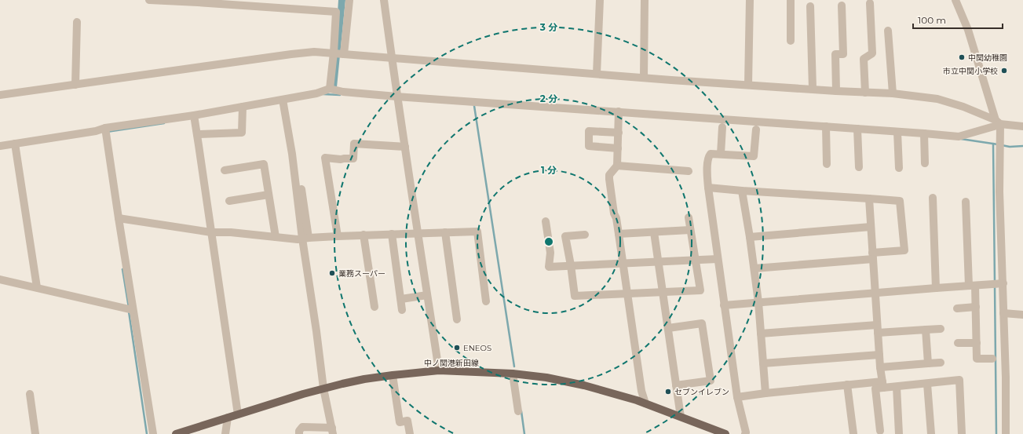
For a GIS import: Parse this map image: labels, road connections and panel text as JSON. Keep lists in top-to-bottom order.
{
  "streets": {
    "main road": ["中ノ関港新田線"]
  },
  "places": [
    "中関幼稚園",
    "市立中関小学校",
    "業務スーパー",
    "ENEOS",
    "セブンイレブン"
  ],
  "scale_bar": "100 m",
  "rings": ["3 分", "2 分", "1 分"]
}
